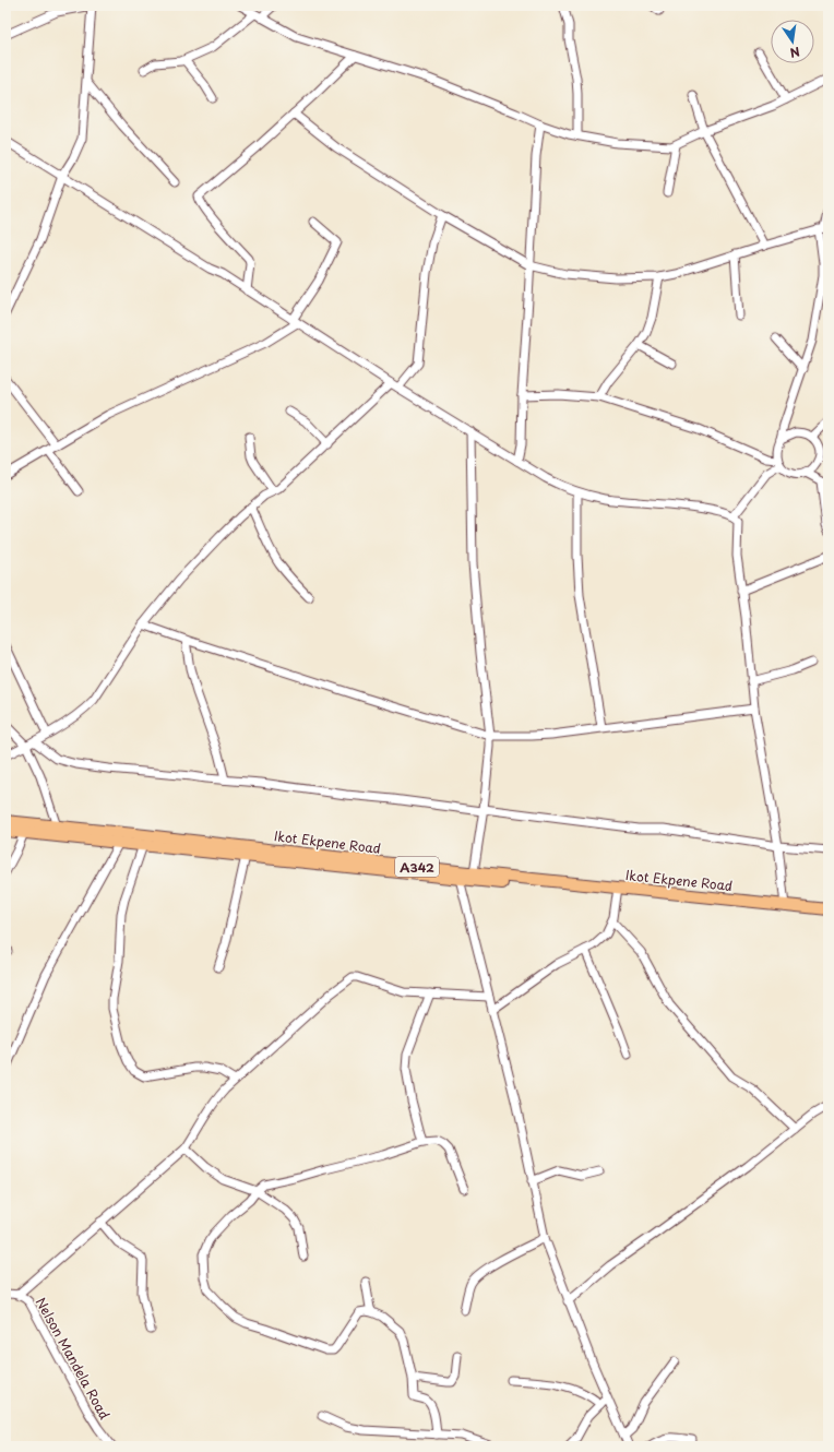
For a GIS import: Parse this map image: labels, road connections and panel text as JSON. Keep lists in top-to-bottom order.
{
  "streets": {
    "highway": ["Ikot Ekpene Road", "A342"],
    "street": ["Nelson Mandela Road"]
  },
  "north": "bottom"
}
